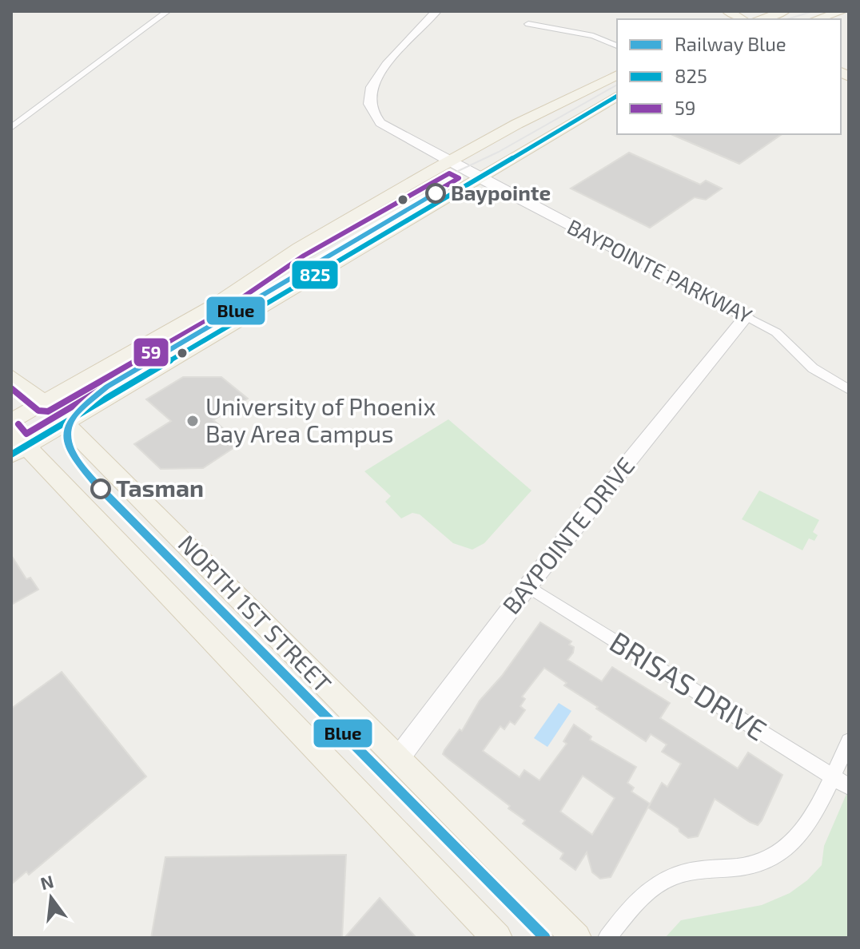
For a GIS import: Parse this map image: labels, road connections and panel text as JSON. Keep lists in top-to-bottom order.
{
  "streets": {
    "main road": ["NORTH 1ST STREET"],
    "street": ["BAYPOINTE PARKWAY", "BAYPOINTE DRIVE", "BRISAS DRIVE"]
  },
  "crossings": [
    ["BAYPOINTE PARKWAY", "BAYPOINTE DRIVE"],
    ["BAYPOINTE DRIVE", "NORTH 1ST STREET"],
    ["BAYPOINTE DRIVE", "BRISAS DRIVE"]
  ],
  "places": ["Baypointe", "University of Phoenix Bay Area Campus", "Tasman"],
  "lines": ["transit line 825", "transit line 59", "rail line Blue"],
  "legend": ["Railway Blue", "825", "59"],
  "north": "top"
}
